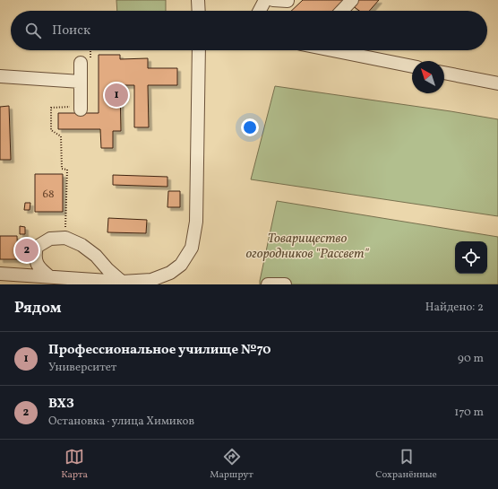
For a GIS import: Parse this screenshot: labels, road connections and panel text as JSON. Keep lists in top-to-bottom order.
{
  "parks": ["Товарищество огородников \"Рассвет\""],
  "house_numbers": ["68"],
  "north": "top left",
  "page": {
    "search": "Поиск",
    "pins": ["1", "2"],
    "heading": ["Рядом", "Найдено: 2"],
    "list": [
      {
        "mark": "1",
        "name": "Профессиональное училище №70",
        "note": "Университет",
        "value": "90 m"
      },
      {
        "mark": "2",
        "name": "ВХЗ",
        "note": "Остановка · улица Химиков",
        "value": "170 m"
      }
    ],
    "nav": ["Карта", "Маршрут", "Сохранённые"]
  }
}
